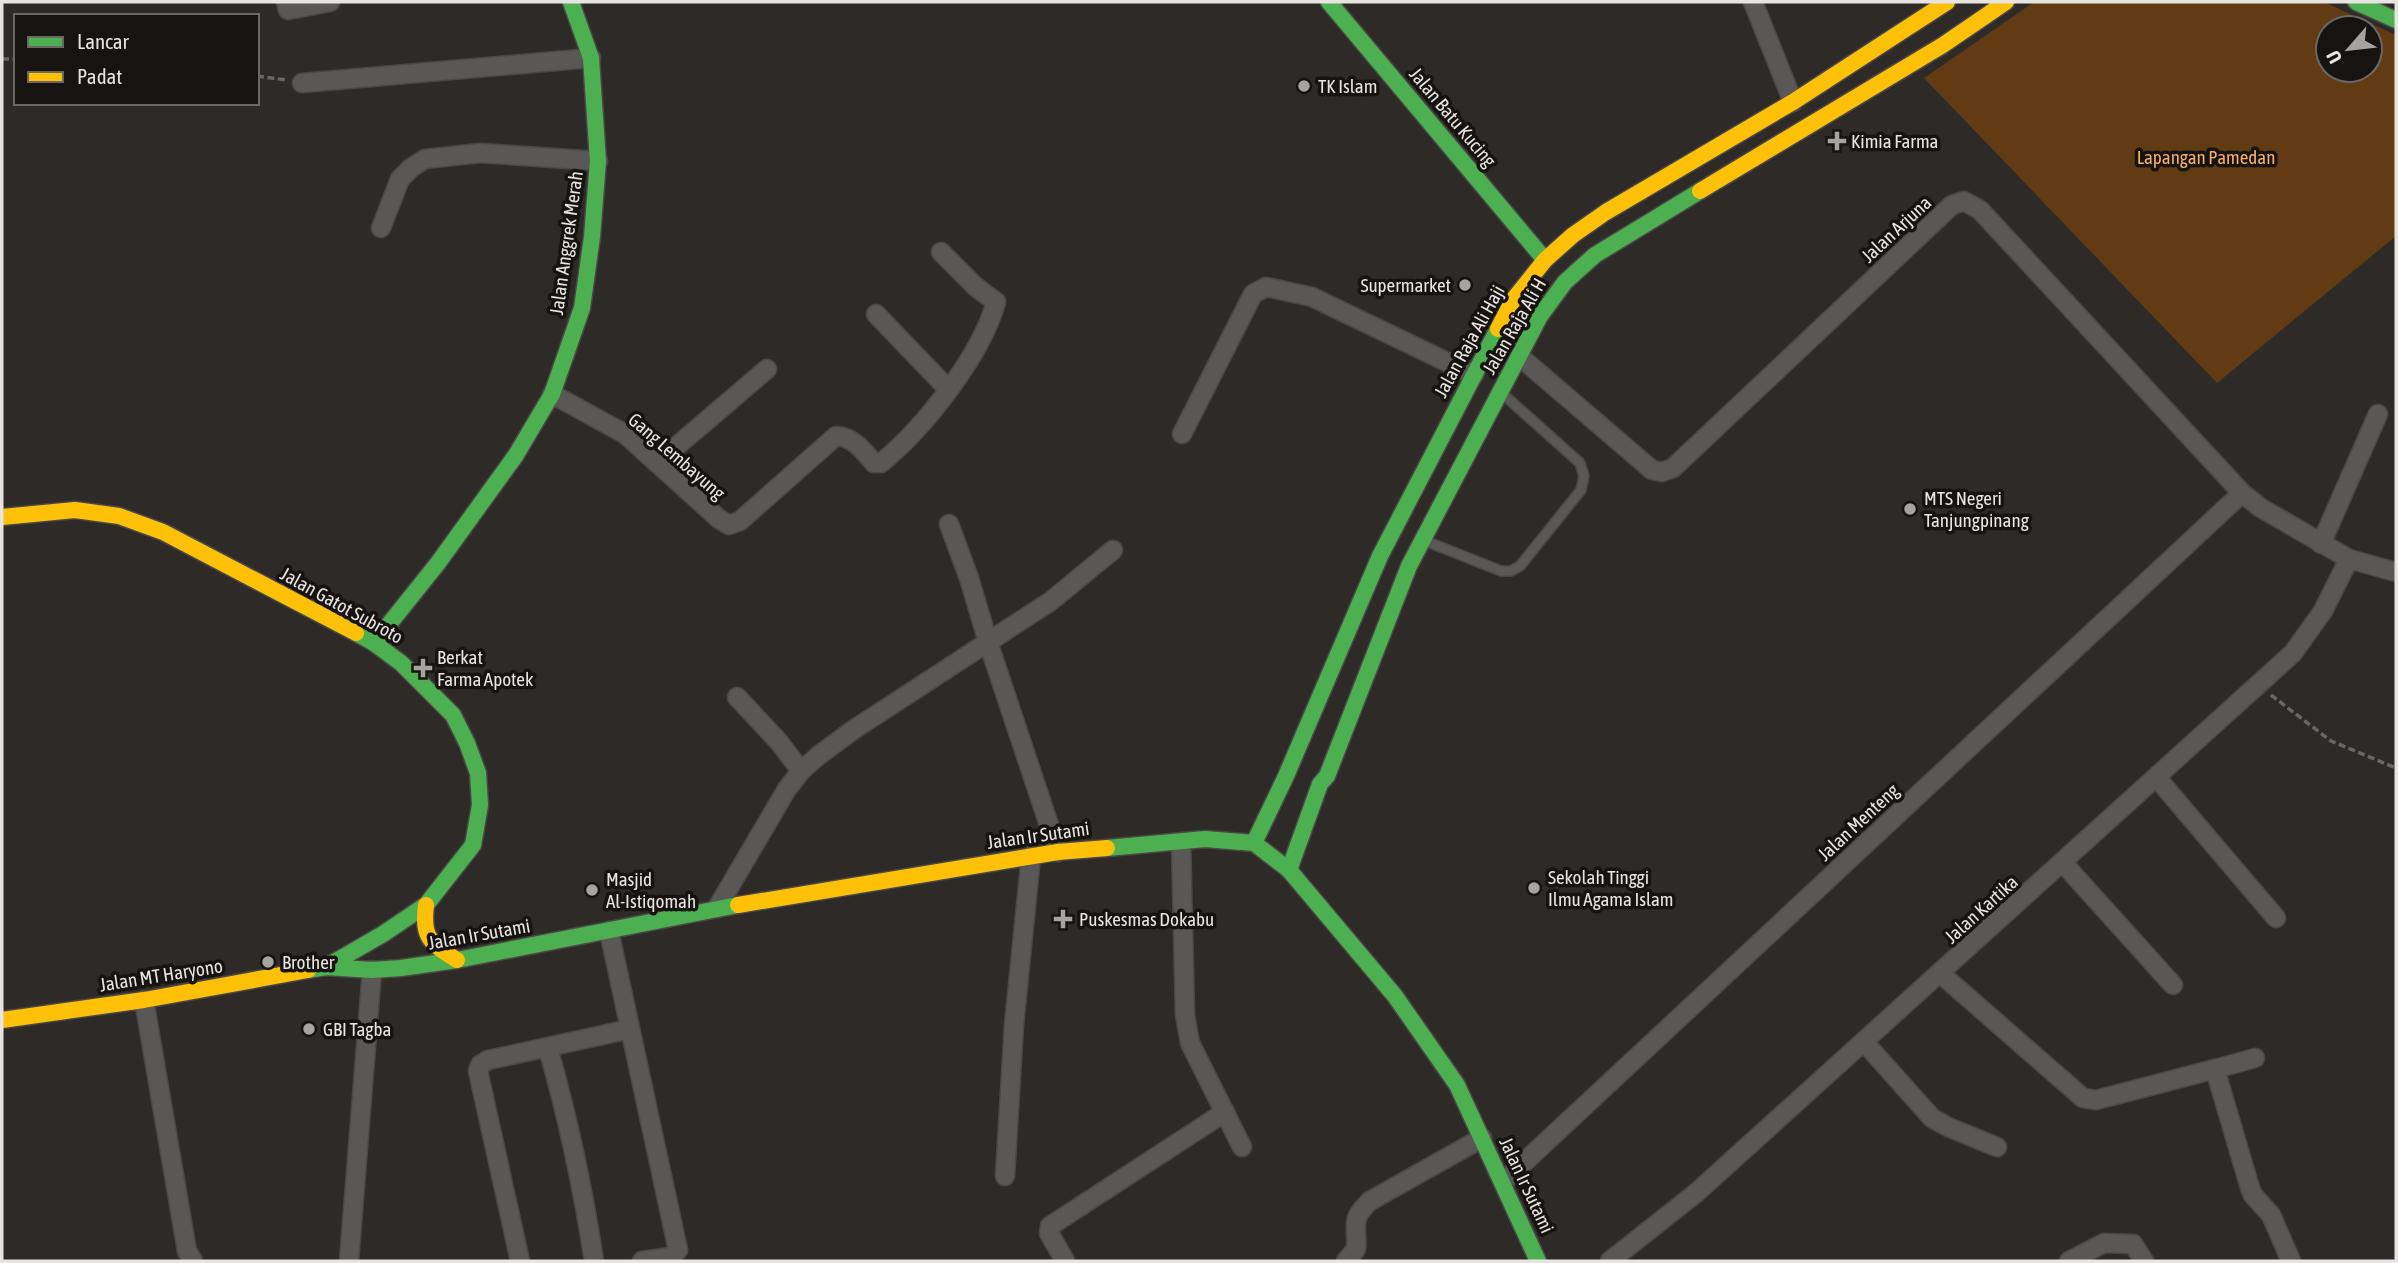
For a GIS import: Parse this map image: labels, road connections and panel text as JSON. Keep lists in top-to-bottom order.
{
  "streets": {
    "main road": [
      "Jalan Batu Kucing",
      "Jalan Anggrek Merah",
      "Jalan Raja Ali H",
      "Jalan Raja Ali Haji",
      "Jalan Gatot Subroto",
      "Jalan Ir Sutami",
      "Jalan MT Haryono"
    ],
    "street": [
      "Jalan Arjuna",
      "Gang Lembayung",
      "Jalan Menteng",
      "Jalan Kartika"
    ]
  },
  "crossings": [
    ["Jalan Batu Kucing", "Jalan Raja Ali Haji"],
    ["Jalan Arjuna", "Jalan Raja Ali H"],
    ["Jalan Arjuna", "Jalan Menteng"],
    ["Jalan Arjuna", "Jalan Kartika"],
    ["Jalan Anggrek Merah", "Gang Lembayung"],
    ["Jalan Anggrek Merah", "Jalan Gatot Subroto"],
    ["Jalan Raja Ali H", "Jalan Ir Sutami"],
    ["Jalan Raja Ali Haji", "Jalan Ir Sutami"],
    ["Jalan Gatot Subroto", "Jalan Ir Sutami"],
    ["Jalan Gatot Subroto", "Jalan MT Haryono"],
    ["Jalan Menteng", "Jalan Ir Sutami"],
    ["Jalan Ir Sutami", "Jalan MT Haryono"]
  ],
  "parks": ["Lapangan Pamedan"],
  "places": {
    "other": [
      "TK Islam",
      "Supermarket",
      "MTS Negeri Tanjungpinang",
      "Sekolah Tinggi Ilmu Agama Islam",
      "Masjid Al-Istiqomah",
      "Brother",
      "GBI Tagba"
    ],
    "health": ["Kimia Farma", "Berkat Farma Apotek", "Puskesmas Dokabu"]
  },
  "legend": ["Lancar", "Padat"],
  "north": "bottom left"
}
